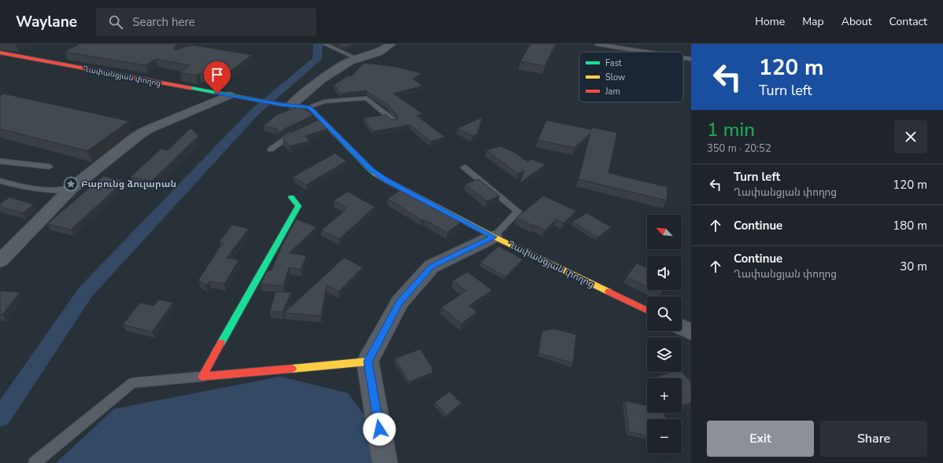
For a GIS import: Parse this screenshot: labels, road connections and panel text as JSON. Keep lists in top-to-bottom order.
{
  "streets": {
    "street": ["Ղափանցյան փողոց"]
  },
  "places": {
    "place": ["Բաբունց ձուլարան"]
  },
  "legend": ["Fast", "Slow", "Jam"],
  "north": "top left",
  "page": {
    "header": "Waylane",
    "search": "Search here",
    "nav": [
      "Home",
      "Map",
      "About",
      "Contact"
    ],
    "turn": ["120 m", "Turn left"],
    "heading": ["1 min", "350 m · 20:52"],
    "list": [
      {
        "name": "Turn left",
        "note": "Ղափանցյան փողոց",
        "value": "120 m"
      },
      {
        "name": "Continue",
        "value": "180 m"
      },
      {
        "name": "Continue",
        "note": "Ղափանցյան փողոց",
        "value": "30 m"
      }
    ],
    "map_buttons": ["+", "−"],
    "buttons": ["Exit", "Share"]
  }
}
